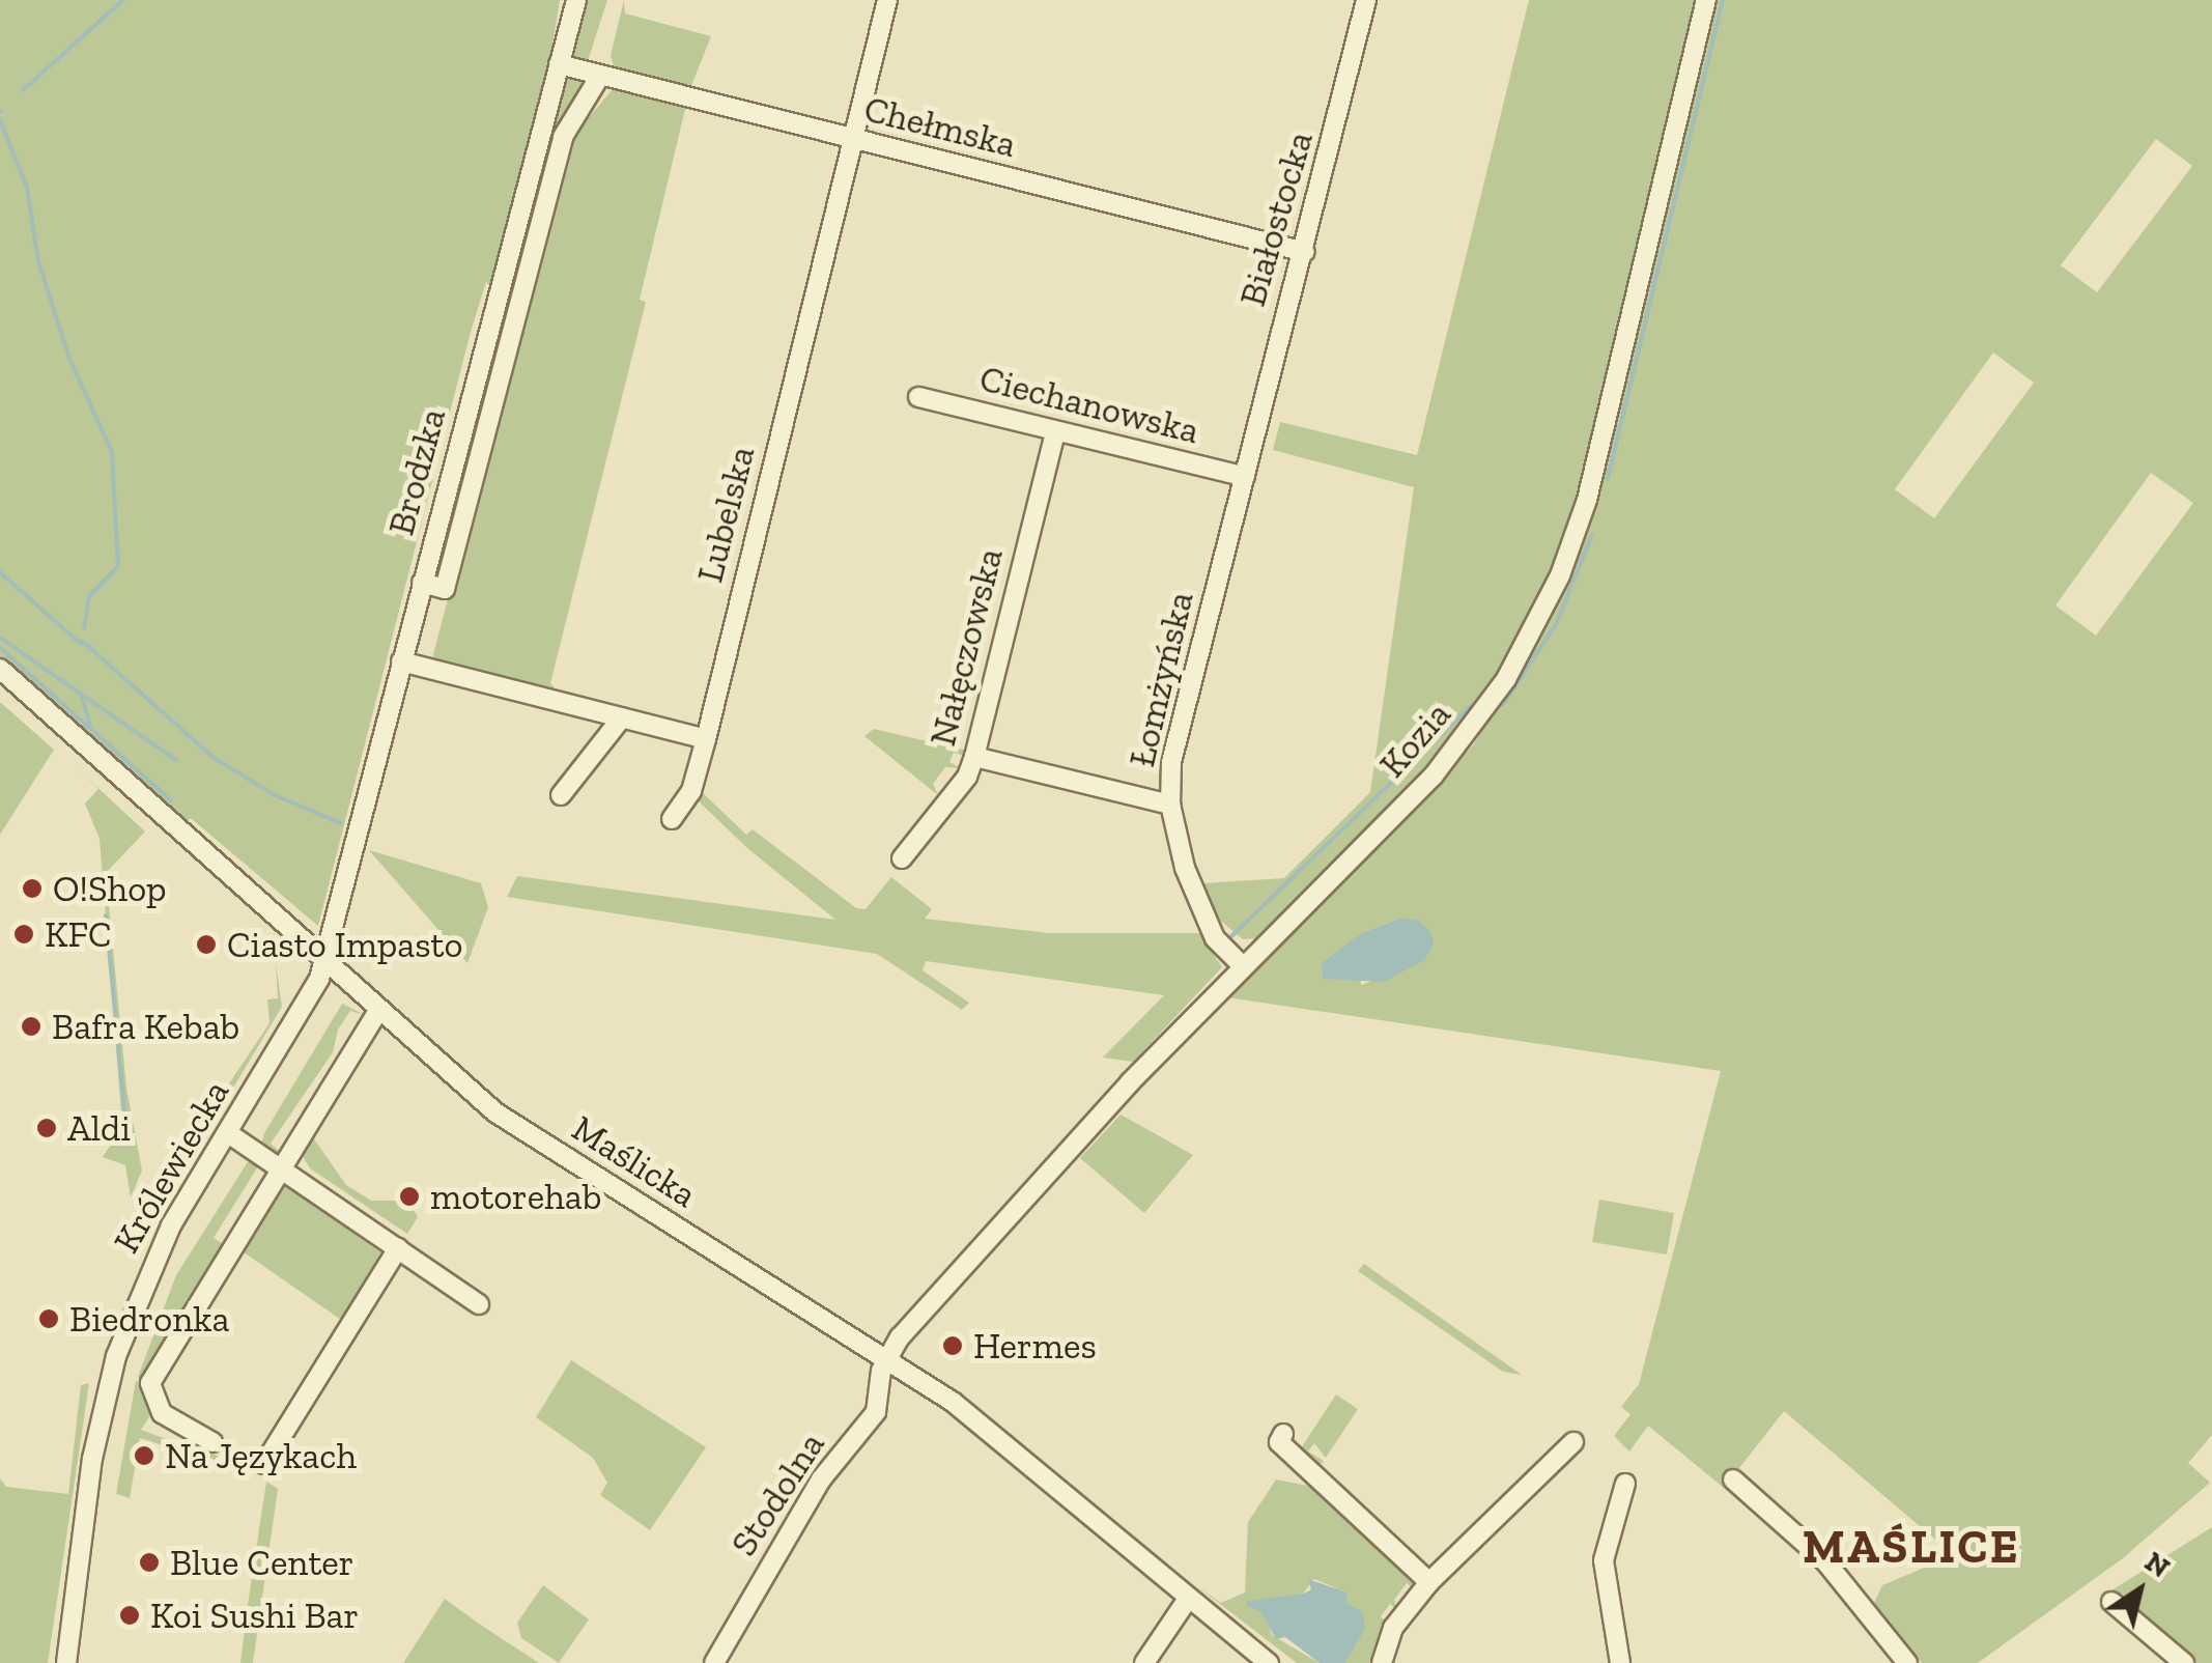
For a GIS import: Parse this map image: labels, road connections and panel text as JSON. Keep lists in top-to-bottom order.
{
  "streets": {
    "street": [
      "Chełmska",
      "Białostocka",
      "Ciechanowska",
      "Brodzka",
      "Lubelska",
      "Nałęczowska",
      "Łomżyńska",
      "Kozia",
      "Maślicka",
      "Królewiecka",
      "Stodolna"
    ]
  },
  "crossings": [
    ["Chełmska", "Białostocka"],
    ["Chełmska", "Brodzka"],
    ["Chełmska", "Lubelska"],
    ["Białostocka", "Łomżyńska"],
    ["Ciechanowska", "Nałęczowska"],
    ["Ciechanowska", "Łomżyńska"],
    ["Brodzka", "Maślicka"],
    ["Brodzka", "Królewiecka"],
    ["Łomżyńska", "Kozia"],
    ["Kozia", "Maślicka"],
    ["Kozia", "Stodolna"],
    ["Maślicka", "Królewiecka"],
    ["Maślicka", "Stodolna"]
  ],
  "districts": ["MAŚLICE"],
  "places": [
    "O!Shop",
    "KFC",
    "Ciasto Impasto",
    "Bafra Kebab",
    "Aldi",
    "motorehab",
    "Biedronka",
    "Hermes",
    "Na Językach",
    "Blue Center",
    "Koi Sushi Bar"
  ],
  "north": "top right"
}
